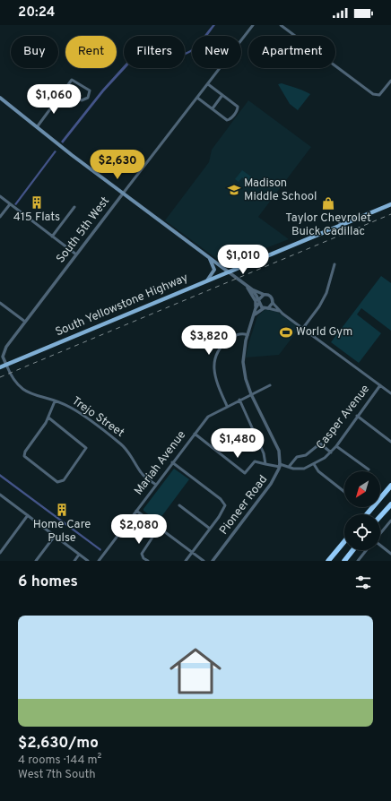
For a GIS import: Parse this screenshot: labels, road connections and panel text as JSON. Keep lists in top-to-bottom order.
{
  "streets": {
    "main road": ["South Yellowstone Highway"],
    "street": [
      "South 5th West",
      "Trejo Street",
      "Casper Avenue",
      "Mariah Avenue",
      "Pioneer Road"
    ]
  },
  "crossings": [
    ["South 5th West", "South Yellowstone Highway"],
    ["South 5th West", "Trejo Street"],
    ["South Yellowstone Highway", "Trejo Street"],
    ["Trejo Street", "Mariah Avenue"],
    ["Casper Avenue", "Pioneer Road"]
  ],
  "places": {
    "school or university": ["Madison Middle School"],
    "building": ["415 Flats", "Home Care Pulse"],
    "shop": ["Taylor Chevrolet Buick Cadillac"],
    "sports": ["World Gym"]
  },
  "north": "bottom left",
  "page": {
    "status": "20:24",
    "chip": [
      "Buy",
      "Rent",
      "Filters",
      "New",
      "Apartment"
    ],
    "price": [
      "$1,060",
      "$2,630",
      "$1,010",
      "$3,820",
      "$1,480",
      "$2,080"
    ],
    "heading": "6 homes",
    "list": [
      {
        "name": "$2,630/mo",
        "note": "4 rooms · 144 m² · West 7th South"
      }
    ]
  }
}
